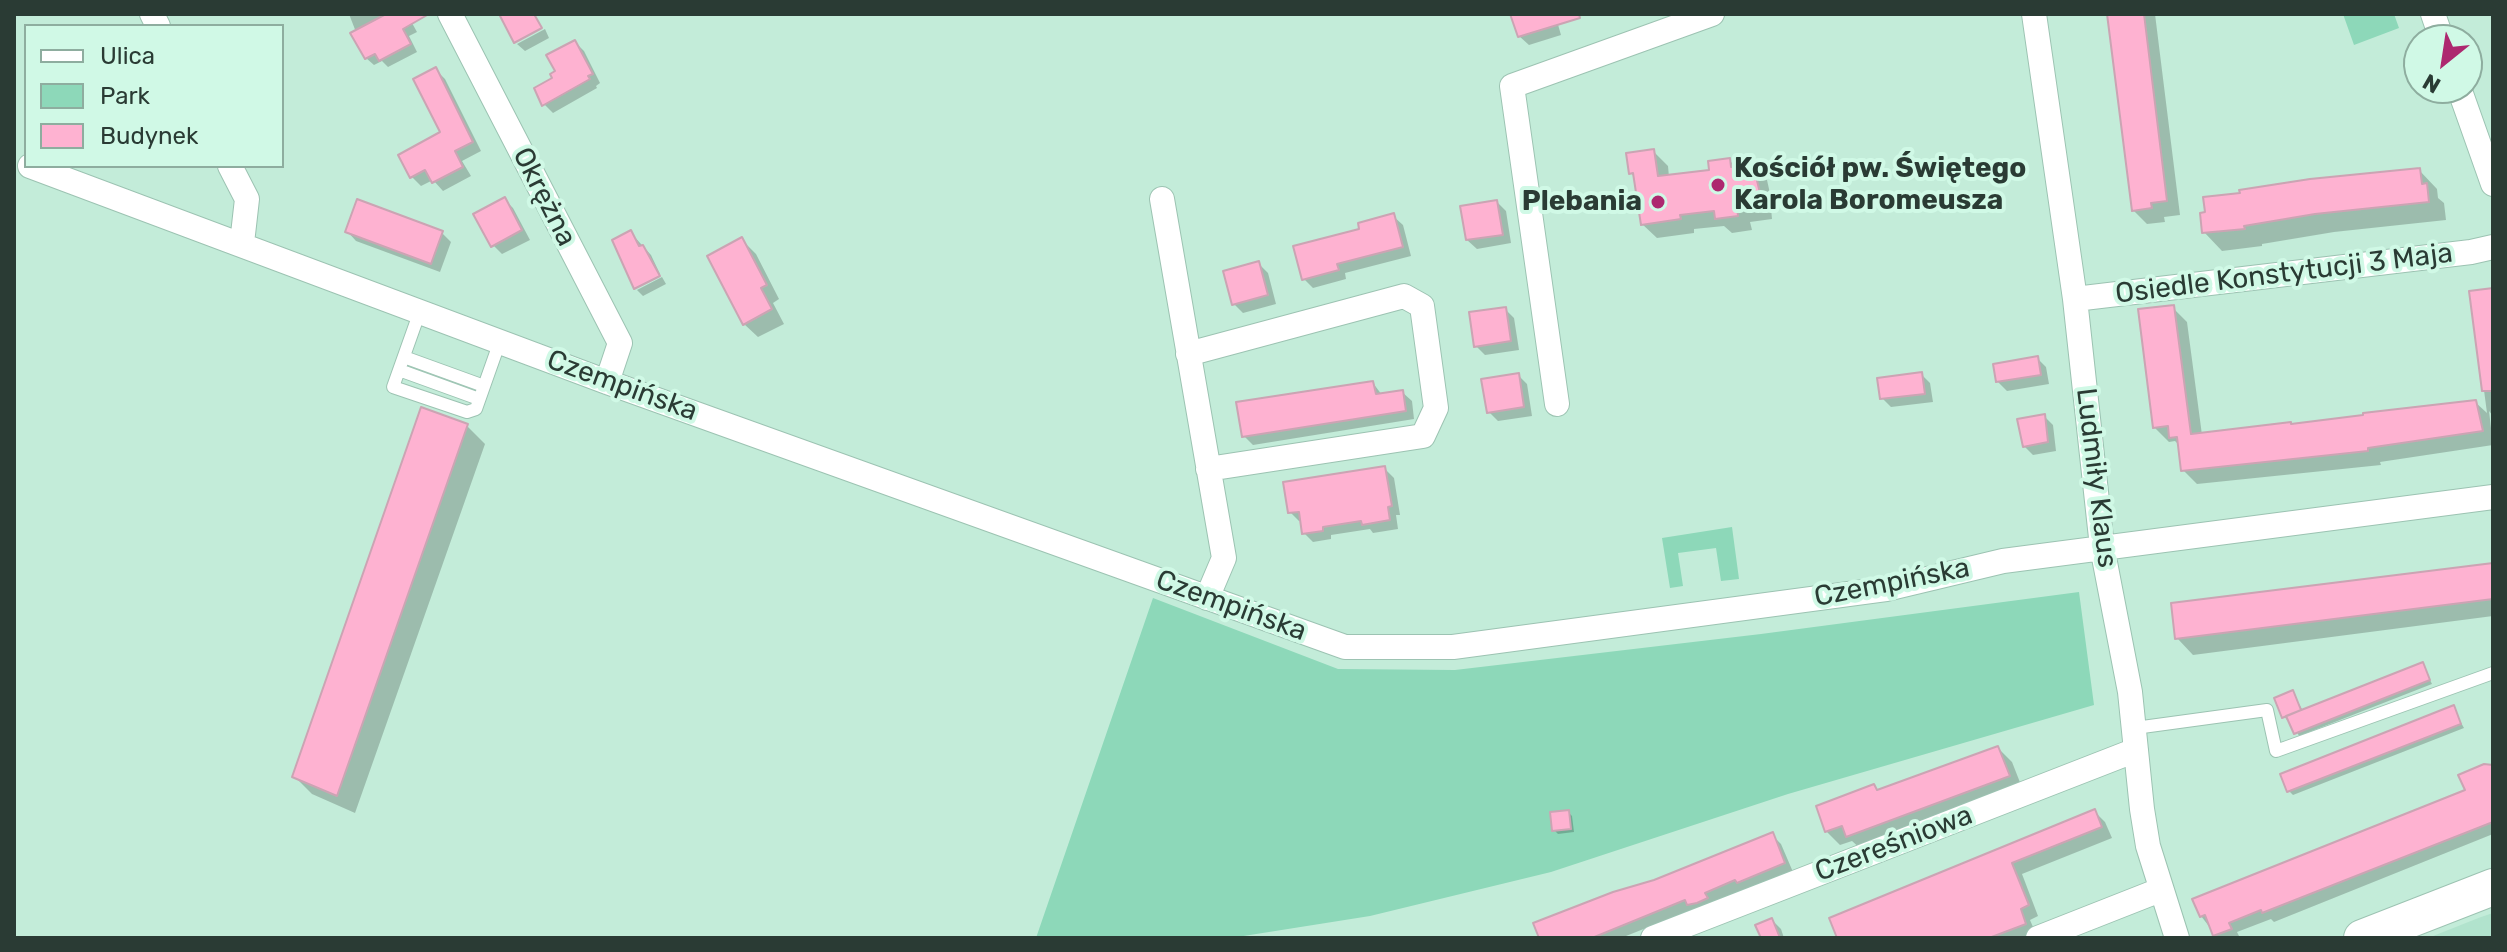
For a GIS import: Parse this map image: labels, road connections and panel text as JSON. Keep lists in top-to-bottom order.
{
  "streets": {
    "street": [
      "Okrężna",
      "Osiedle Konstytucji 3 Maja",
      "Czempińska",
      "Ludmiły Klaus",
      "Czereśniowa"
    ]
  },
  "crossings": [
    ["Okrężna", "Czempińska"],
    ["Osiedle Konstytucji 3 Maja", "Ludmiły Klaus"],
    ["Czempińska", "Ludmiły Klaus"],
    ["Ludmiły Klaus", "Czereśniowa"]
  ],
  "places": ["Kościół pw. Świętego Karola Boromeusza", "Plebania"],
  "legend": ["Ulica", "Park", "Budynek"],
  "north": "bottom left"
}
